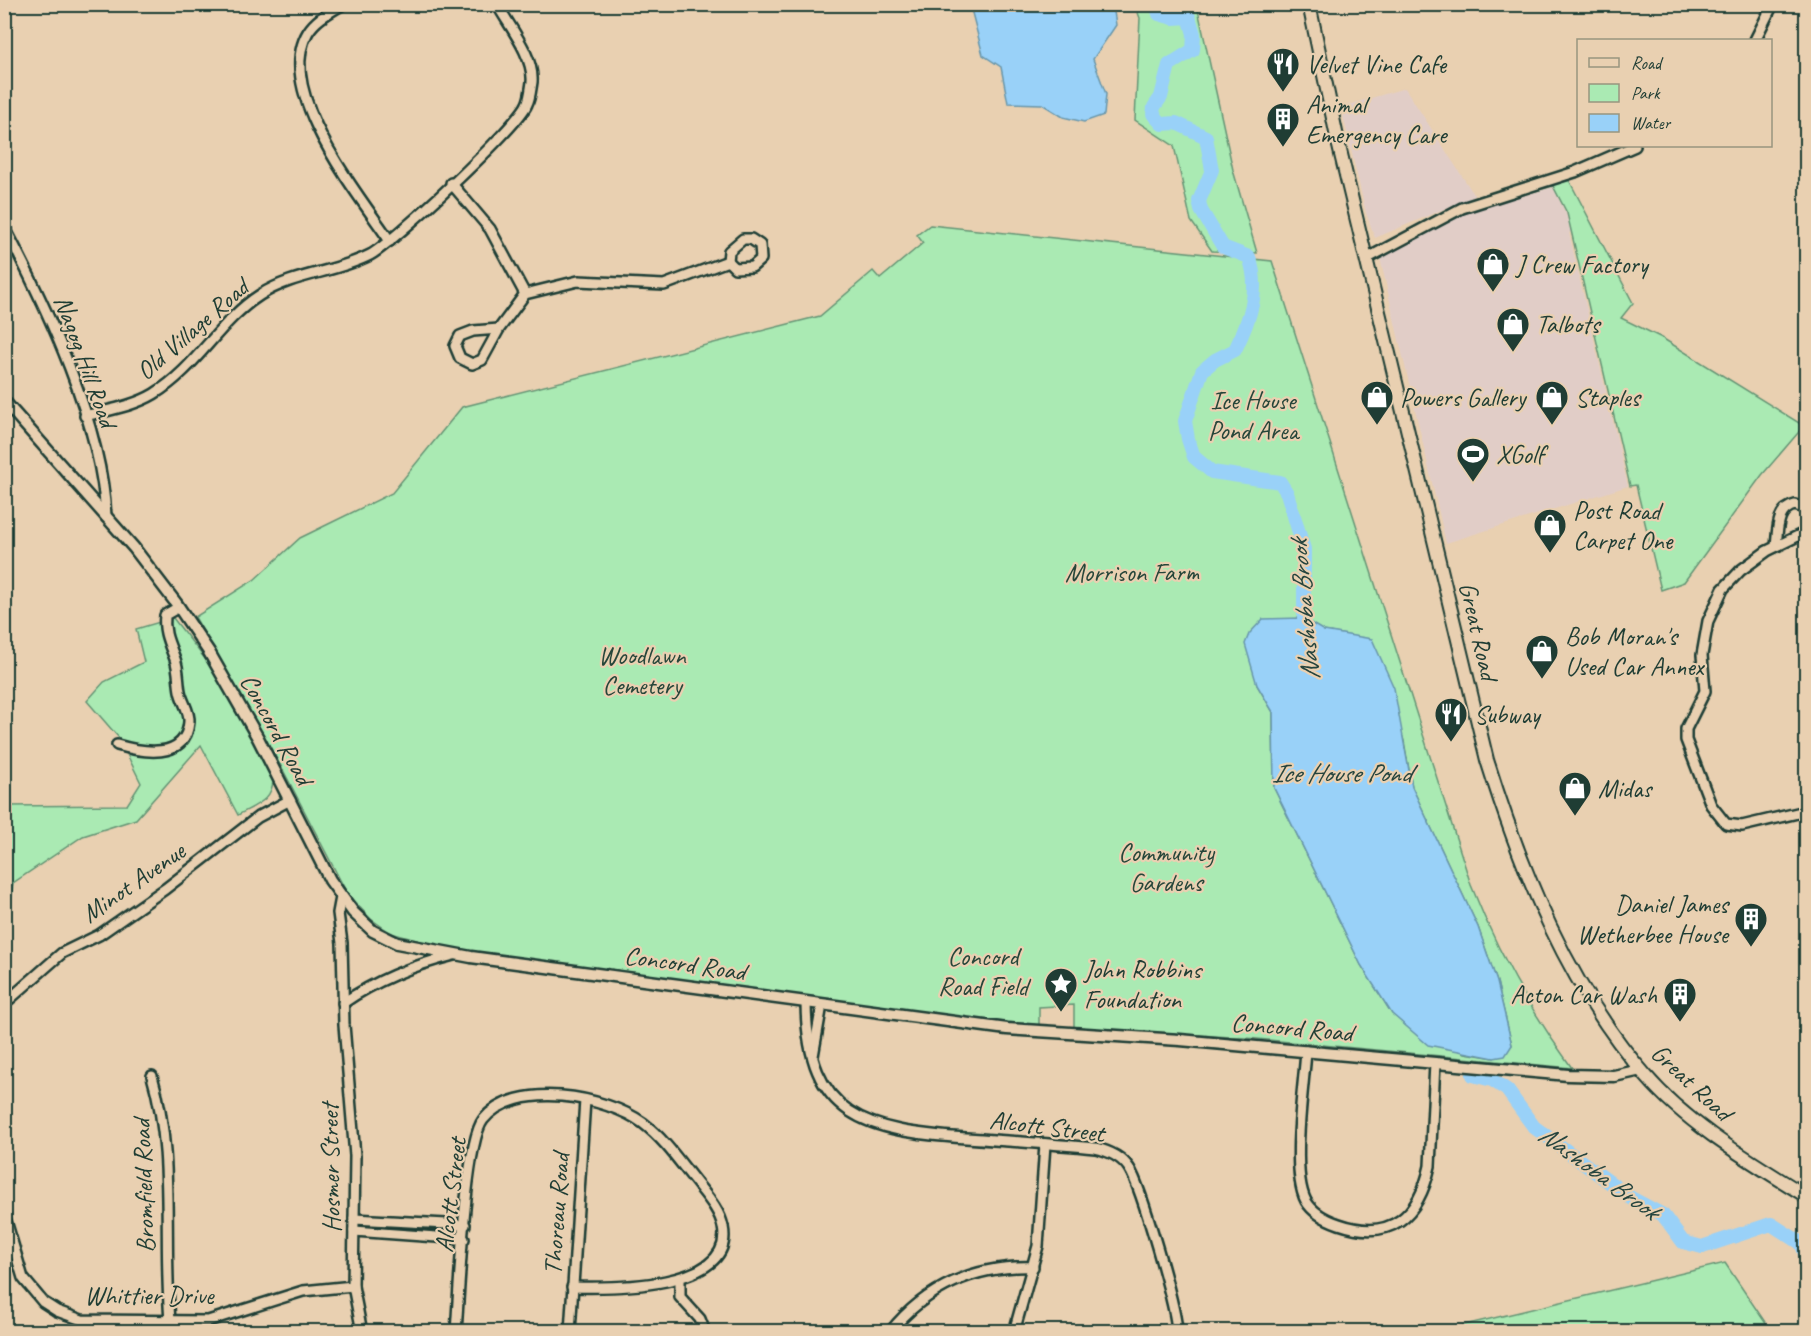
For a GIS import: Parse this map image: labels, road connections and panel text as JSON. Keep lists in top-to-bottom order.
{
  "streets": {
    "main road": ["Great Road"],
    "street": [
      "Old Village Road",
      "Nagog Hill Road",
      "Concord Road",
      "Minot Avenue",
      "Alcott Street",
      "Hosmer Street",
      "Bromfield Road",
      "Thoreau Road",
      "Whittier Drive"
    ]
  },
  "crossings": [
    ["Old Village Road", "Nagog Hill Road"],
    ["Nagog Hill Road", "Concord Road"],
    ["Great Road", "Concord Road"],
    ["Concord Road", "Minot Avenue"],
    ["Concord Road", "Alcott Street"],
    ["Concord Road", "Hosmer Street"],
    ["Alcott Street", "Thoreau Road"],
    ["Hosmer Street", "Whittier Drive"],
    ["Bromfield Road", "Whittier Drive"]
  ],
  "water": ["Nashoba Brook", "Ice House Pond"],
  "parks": [
    "Ice House Pond Area",
    "Morrison Farm",
    "Woodlawn Cemetery",
    "Community Gardens",
    "Concord Road Field"
  ],
  "places": {
    "restaurant": ["Velvet Vine Cafe", "Subway"],
    "building": ["Animal Emergency Care", "Daniel James Wetherbee House", "Acton Car Wash"],
    "shop": [
      "J Crew Factory",
      "Talbots",
      "Powers Gallery",
      "Staples",
      "Post Road Carpet One",
      "Bob Moran's Used Car Annex",
      "Midas"
    ],
    "sports": ["XGolf"],
    "place": ["John Robbins Foundation"]
  },
  "legend": ["Road", "Park", "Water"]
}
